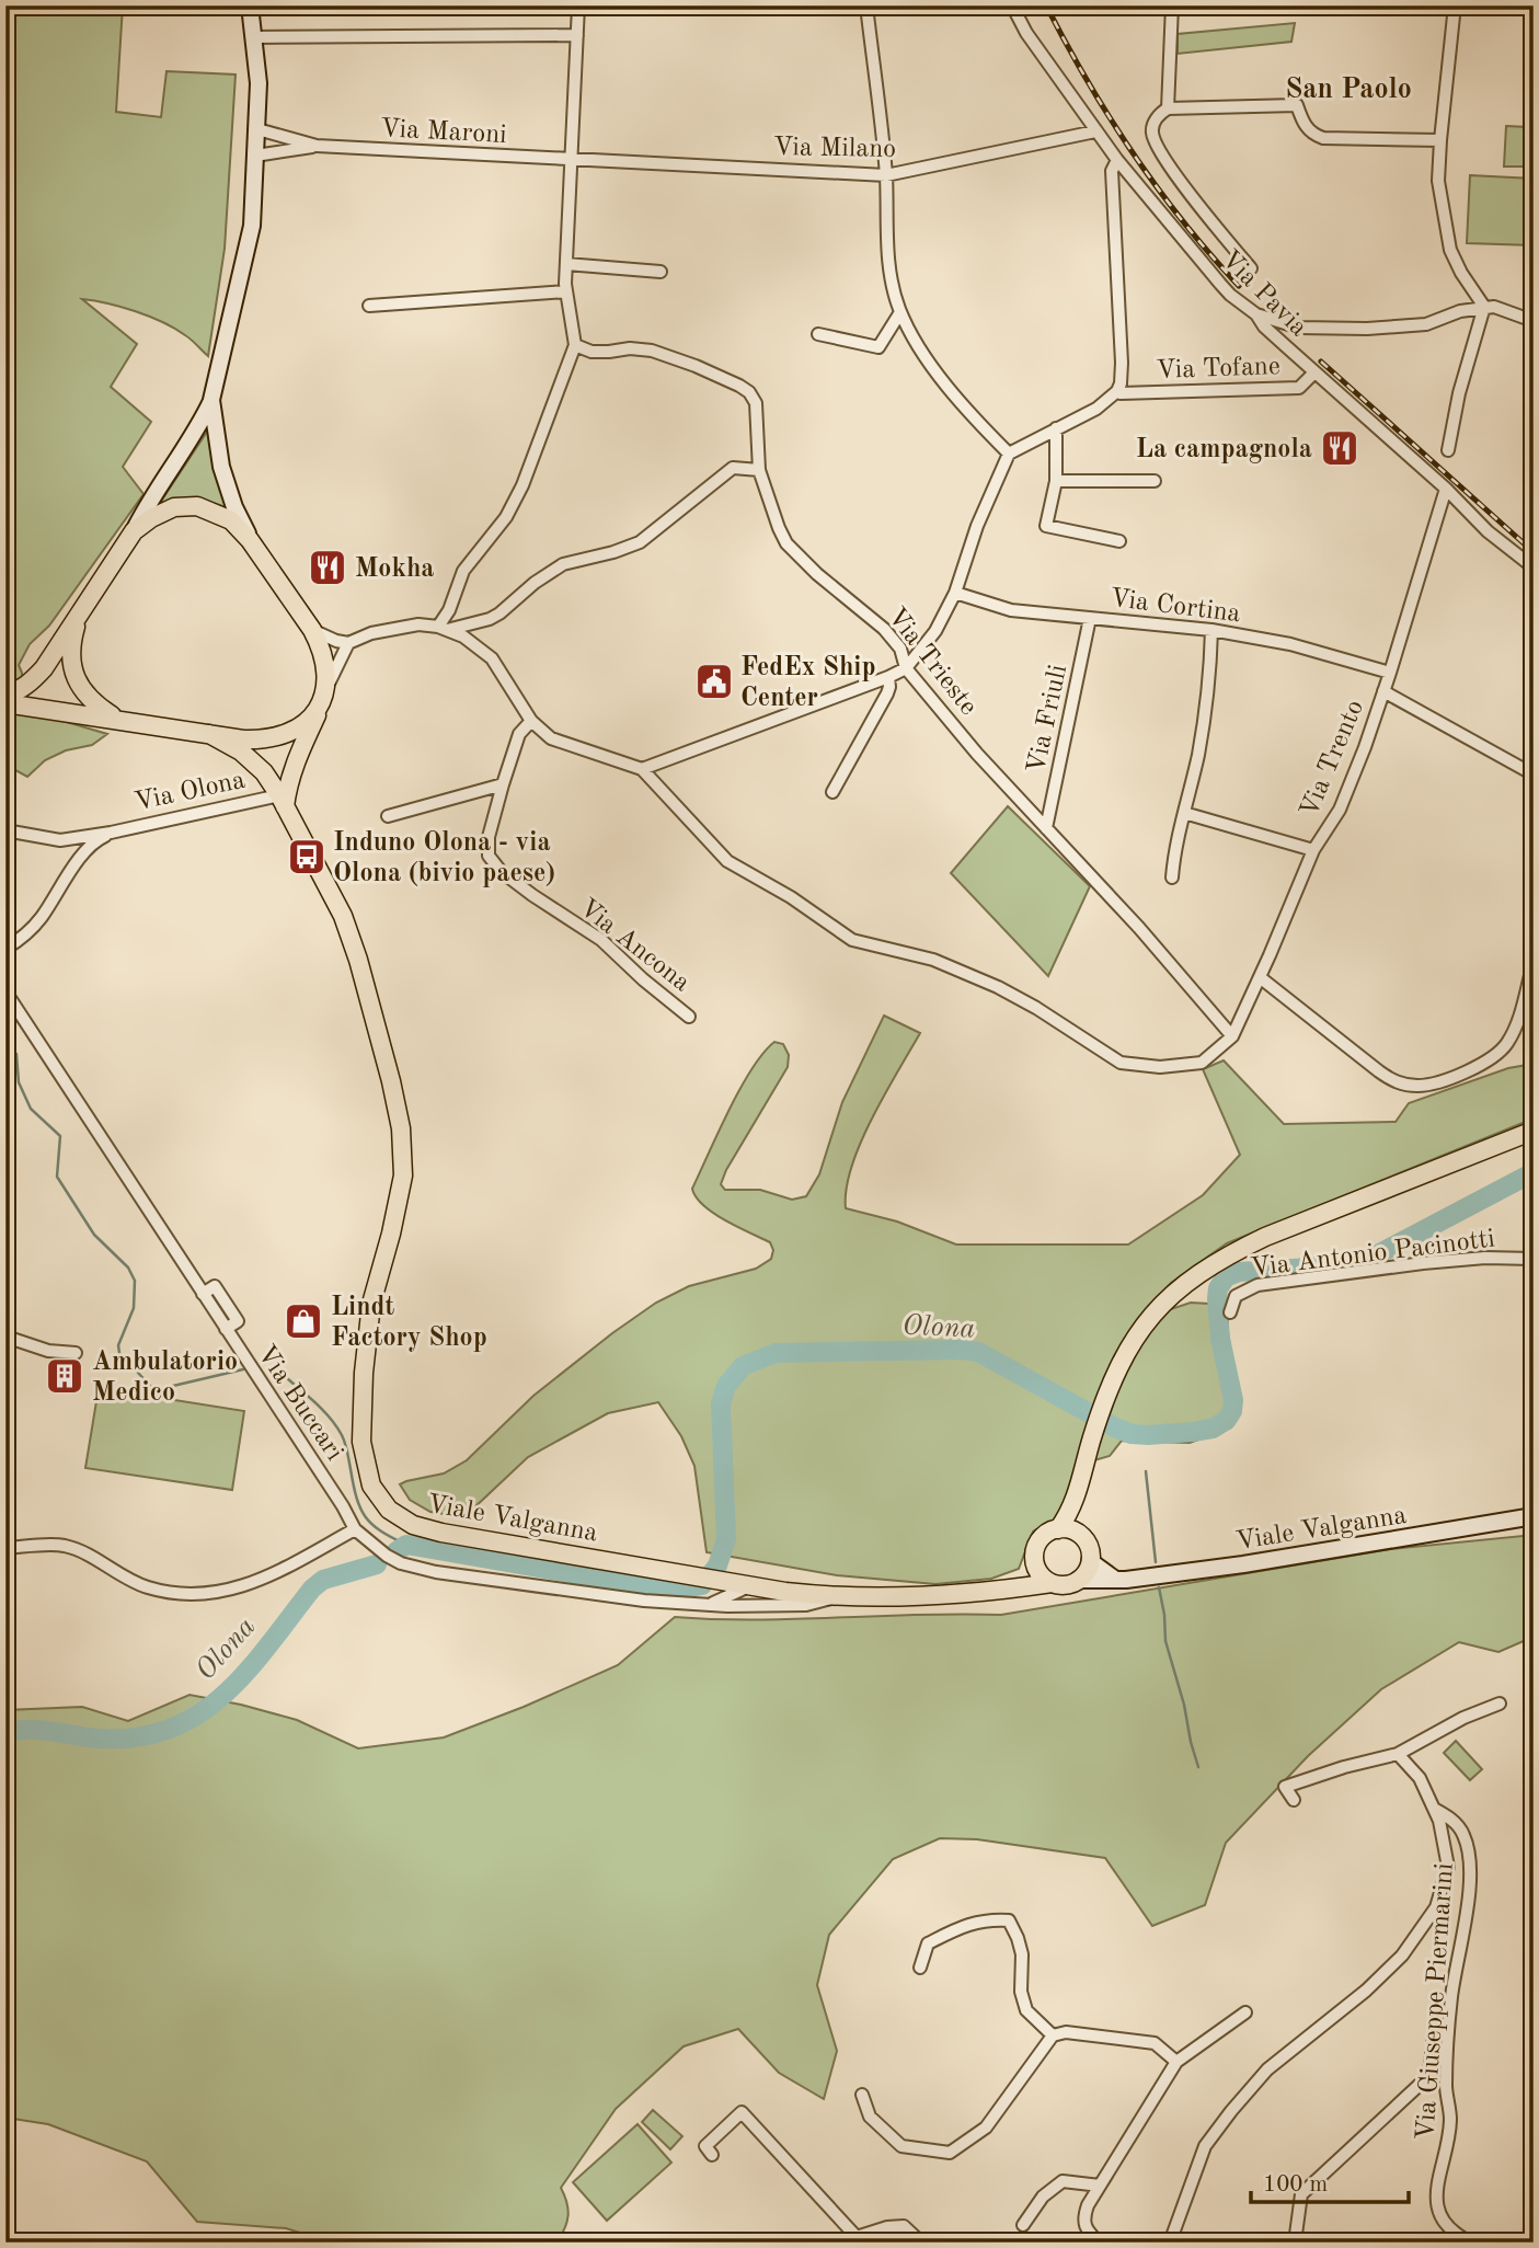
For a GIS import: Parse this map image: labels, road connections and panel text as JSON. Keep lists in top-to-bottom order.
{
  "streets": {
    "main road": ["Via Olona", "Viale Valganna"],
    "street": [
      "Via Maroni",
      "Via Milano",
      "Via Pavia",
      "Via Tofane",
      "Via Cortina",
      "Via Trieste",
      "Via Friuli",
      "Via Trento",
      "Via Ancona",
      "Via Antonio Pacinotti",
      "Via Buccari",
      "Via Giuseppe Piermarini"
    ]
  },
  "crossings": [
    ["Via Maroni", "Via Milano"],
    ["Via Milano", "Via Pavia"],
    ["Via Pavia", "Via Tofane"],
    ["Via Pavia", "Via Trento"],
    ["Via Cortina", "Via Friuli"],
    ["Via Cortina", "Via Trento"],
    ["Via Trieste", "Via Friuli"],
    ["Via Trieste", "Via Trento"],
    ["Via Olona", "Viale Valganna"],
    ["Via Buccari", "Viale Valganna"]
  ],
  "districts": ["San Paolo"],
  "water": ["Olona"],
  "places": {
    "restaurant": ["La campagnola", "Mokha"],
    "public building": ["FedEx Ship Center"],
    "bus stop": ["Induno Olona - via Olona (bivio paese)"],
    "shop": ["Lindt Factory Shop"],
    "building": ["Ambulatorio Medico"]
  },
  "scale_bar": "100 m"
}
